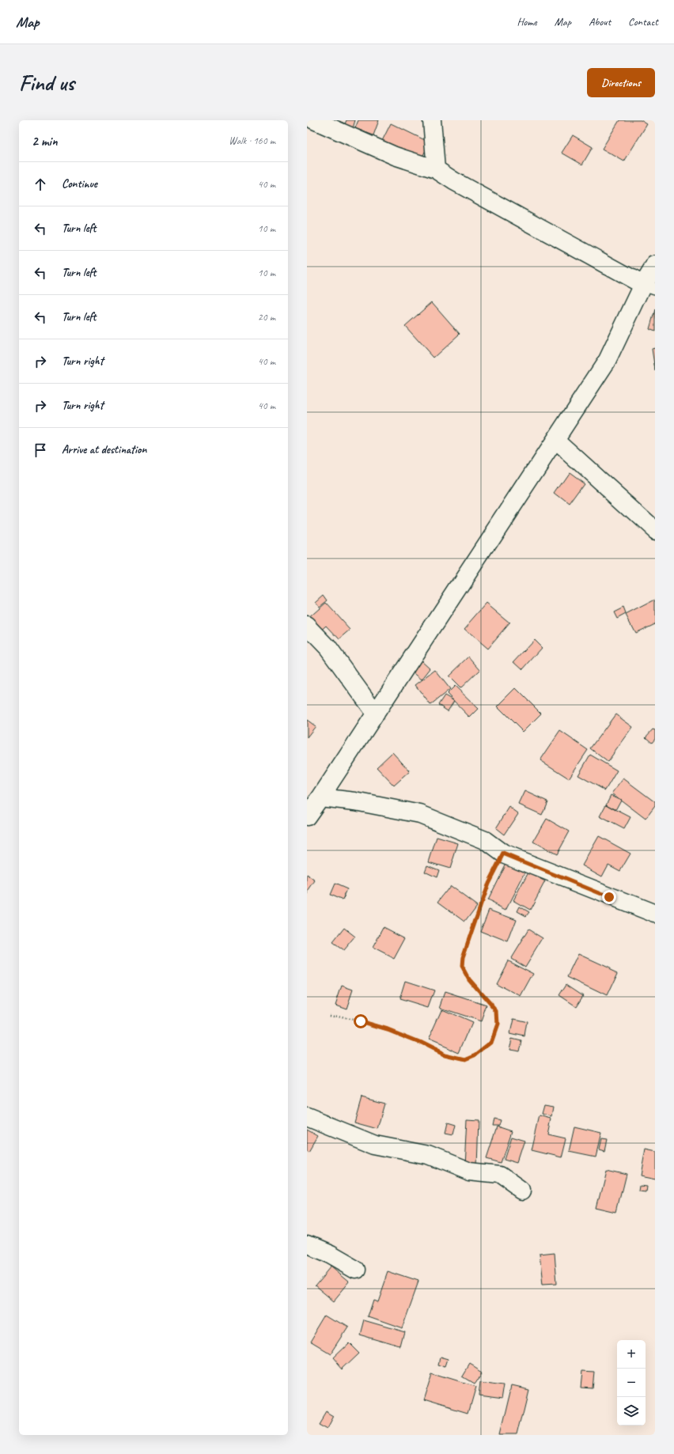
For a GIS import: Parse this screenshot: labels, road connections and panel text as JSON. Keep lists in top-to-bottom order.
{
  "page": {
    "header": "Map",
    "nav": [
      "Home",
      "Map",
      "About",
      "Contact"
    ],
    "buttons": "Directions",
    "title": "Find us",
    "heading": ["2 min", "Walk · 160 m"],
    "list": [
      ["Continue", "40 m"],
      ["Turn left", "10 m"],
      ["Turn left", "10 m"],
      ["Turn left", "20 m"],
      ["Turn right", "40 m"],
      ["Turn right", "40 m"],
      "Arrive at destination"
    ],
    "map_buttons": ["+", "−"]
  }
}
